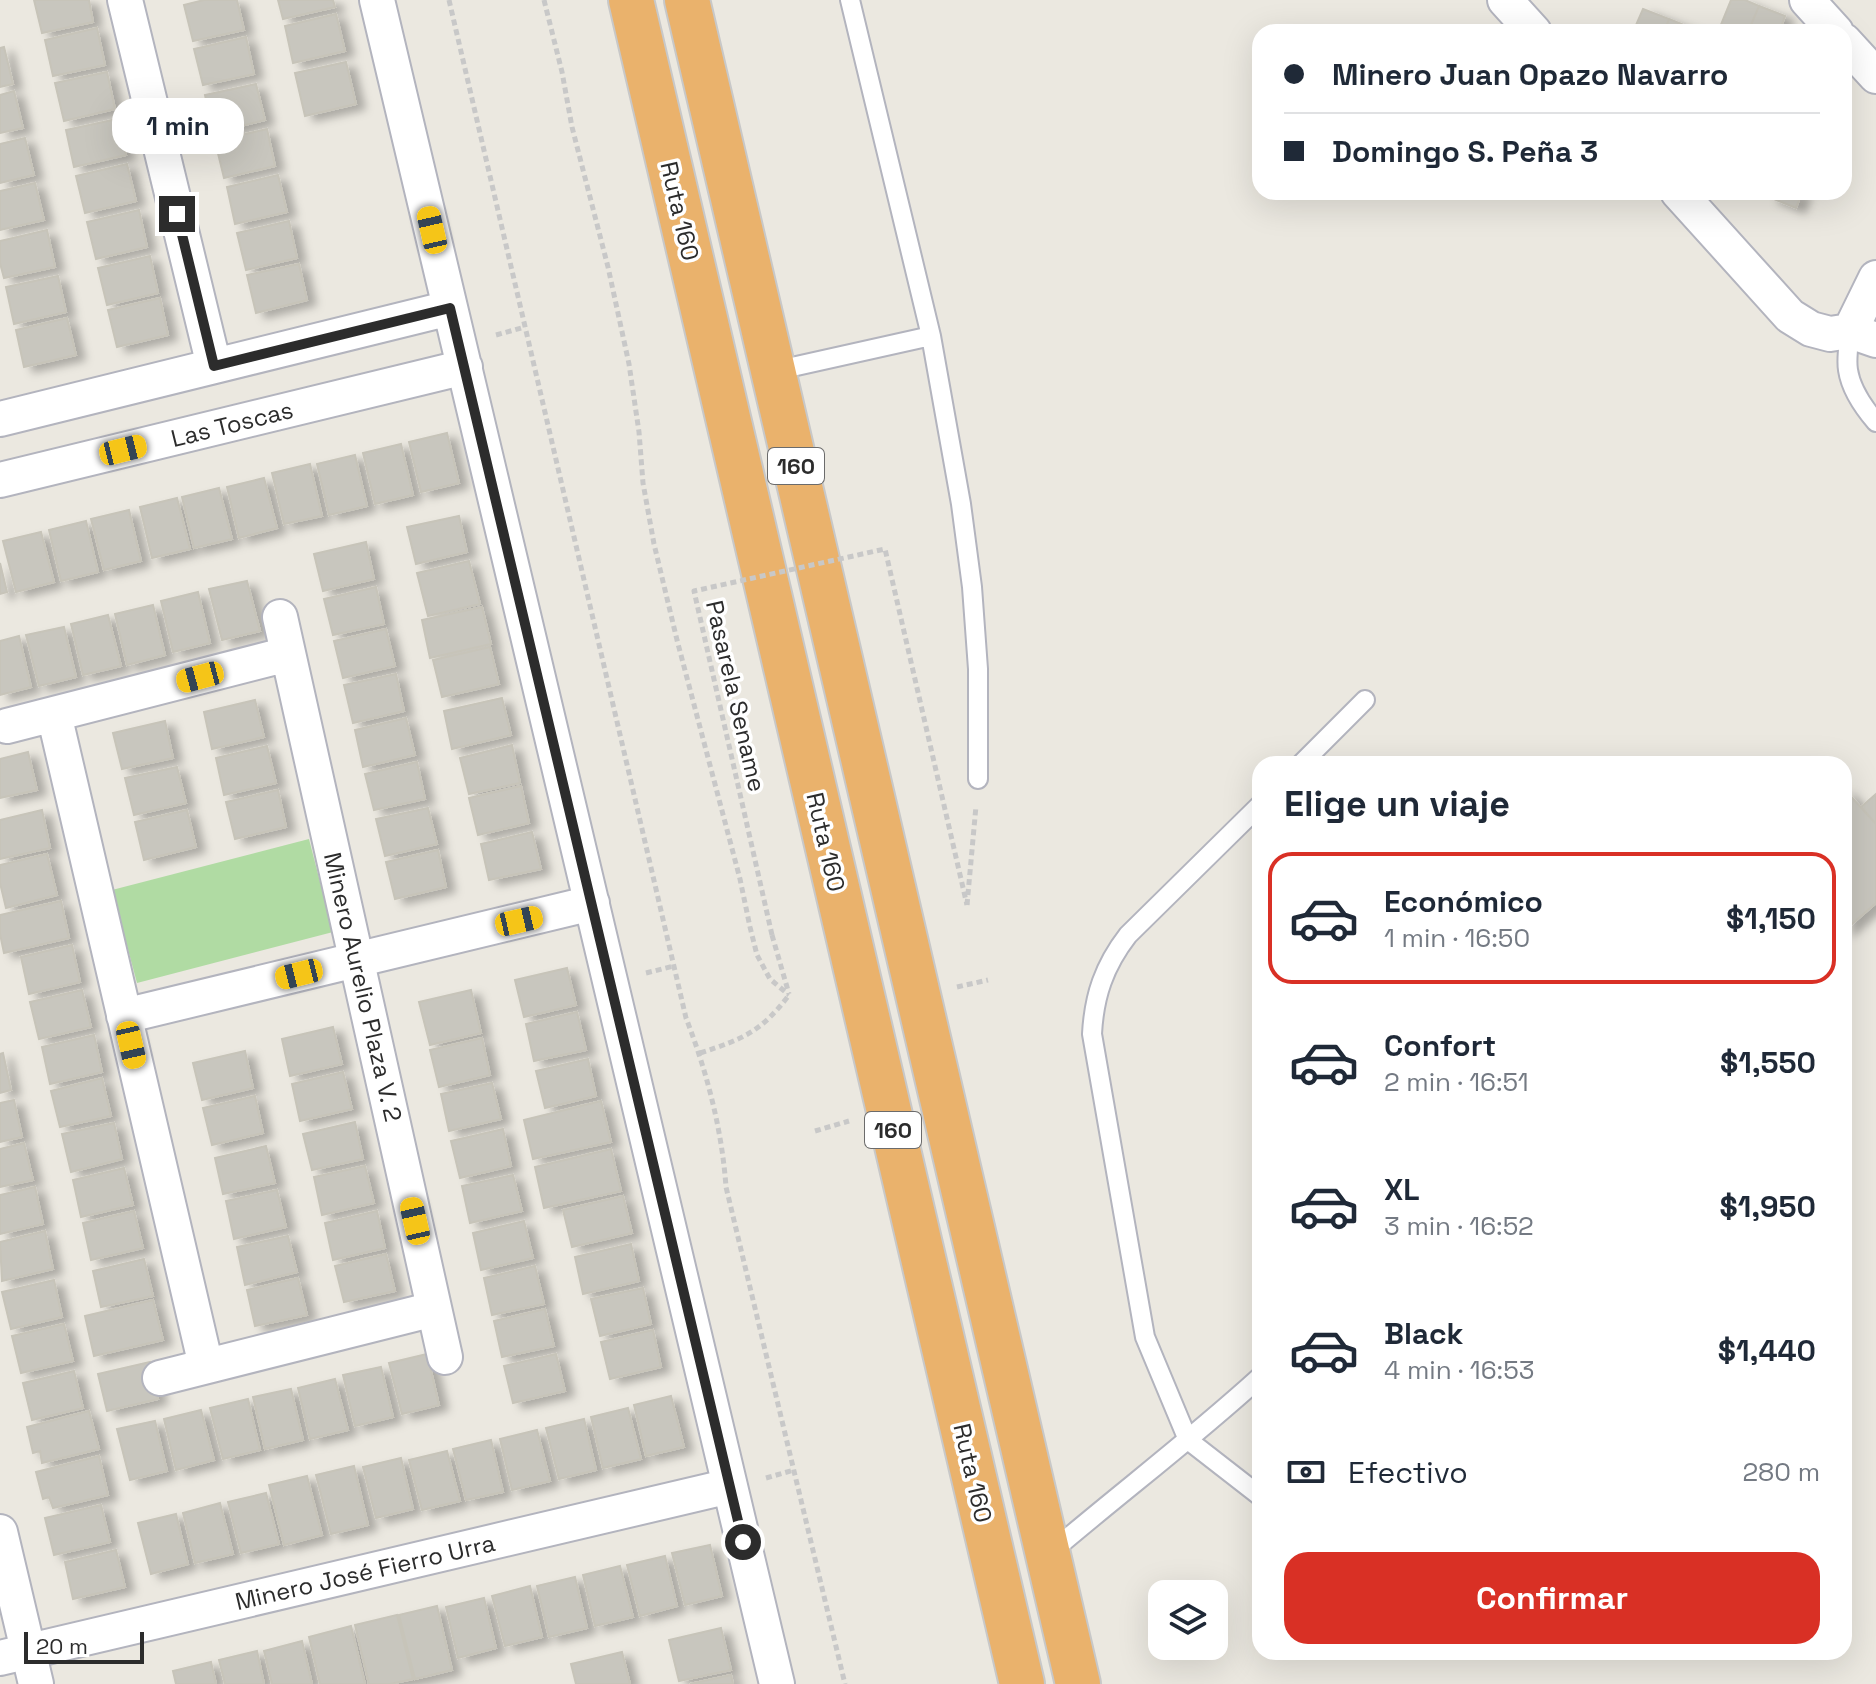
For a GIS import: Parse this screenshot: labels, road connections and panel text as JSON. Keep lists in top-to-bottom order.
{
  "streets": {
    "highway": ["Ruta 160", "160"],
    "street": ["Las Toscas", "Minero Aurelio Plaza V. 2", "Minero José Fierro Urra"],
    "path": ["Pasarela Sename"]
  },
  "scale_bar": "20 m",
  "page": {
    "banner": ["Minero Juan Opazo Navarro", "Domingo S. Peña 3"],
    "bubble": "1 min",
    "heading": "Elige un viaje",
    "list": [
      {
        "name": "Económico",
        "note": "1 min · 16:50",
        "value": "$1,150"
      },
      {
        "name": "Confort",
        "note": "2 min · 16:51",
        "value": "$1,550"
      },
      {
        "name": "XL",
        "note": "3 min · 16:52",
        "value": "$1,950"
      },
      {
        "name": "Black",
        "note": "4 min · 16:53",
        "value": "$1,440"
      }
    ],
    "pay": ["Efectivo", "280 m"],
    "buttons": "Confirmar",
    "scale": "20 m"
  }
}
